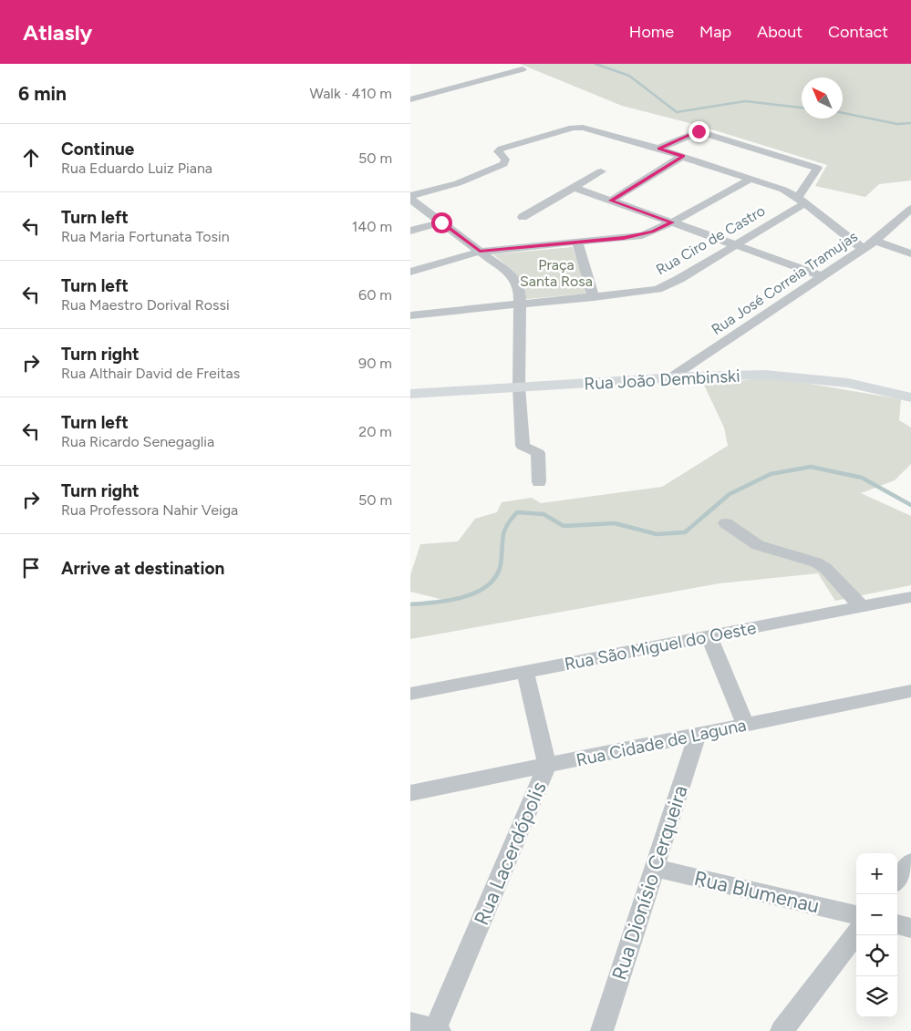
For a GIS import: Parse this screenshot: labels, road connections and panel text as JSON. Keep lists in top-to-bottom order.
{
  "streets": {
    "main road": ["Rua João Dembinski"],
    "street": [
      "Rua Ciro de Castro",
      "Rua José Correia Tramujas",
      "Rua São Miguel do Oeste",
      "Rua Cidade de Laguna",
      "Rua Lacerdópolis",
      "Rua Dionísio Cerqueira",
      "Rua Blumenau"
    ]
  },
  "crossings": [
    ["Rua José Correia Tramujas", "Rua João Dembinski"],
    ["Rua São Miguel do Oeste", "Rua Lacerdópolis"],
    ["Rua Cidade de Laguna", "Rua Lacerdópolis"],
    ["Rua Cidade de Laguna", "Rua Dionísio Cerqueira"],
    ["Rua Dionísio Cerqueira", "Rua Blumenau"]
  ],
  "parks": ["Praça Santa Rosa"],
  "north": "top left",
  "page": {
    "header": "Atlasly",
    "nav": [
      "Home",
      "Map",
      "About",
      "Contact"
    ],
    "heading": ["6 min", "Walk · 410 m"],
    "list": [
      ["Continue", "Rua Eduardo Luiz Piana", "50 m"],
      ["Turn left", "Rua Maria Fortunata Tosin", "140 m"],
      ["Turn left", "Rua Maestro Dorival Rossi", "60 m"],
      ["Turn right", "Rua Althair David de Freitas", "90 m"],
      ["Turn left", "Rua Ricardo Senegaglia", "20 m"],
      ["Turn right", "Rua Professora Nahir Veiga", "50 m"],
      "Arrive at destination"
    ],
    "map_buttons": ["+", "−"]
  }
}
